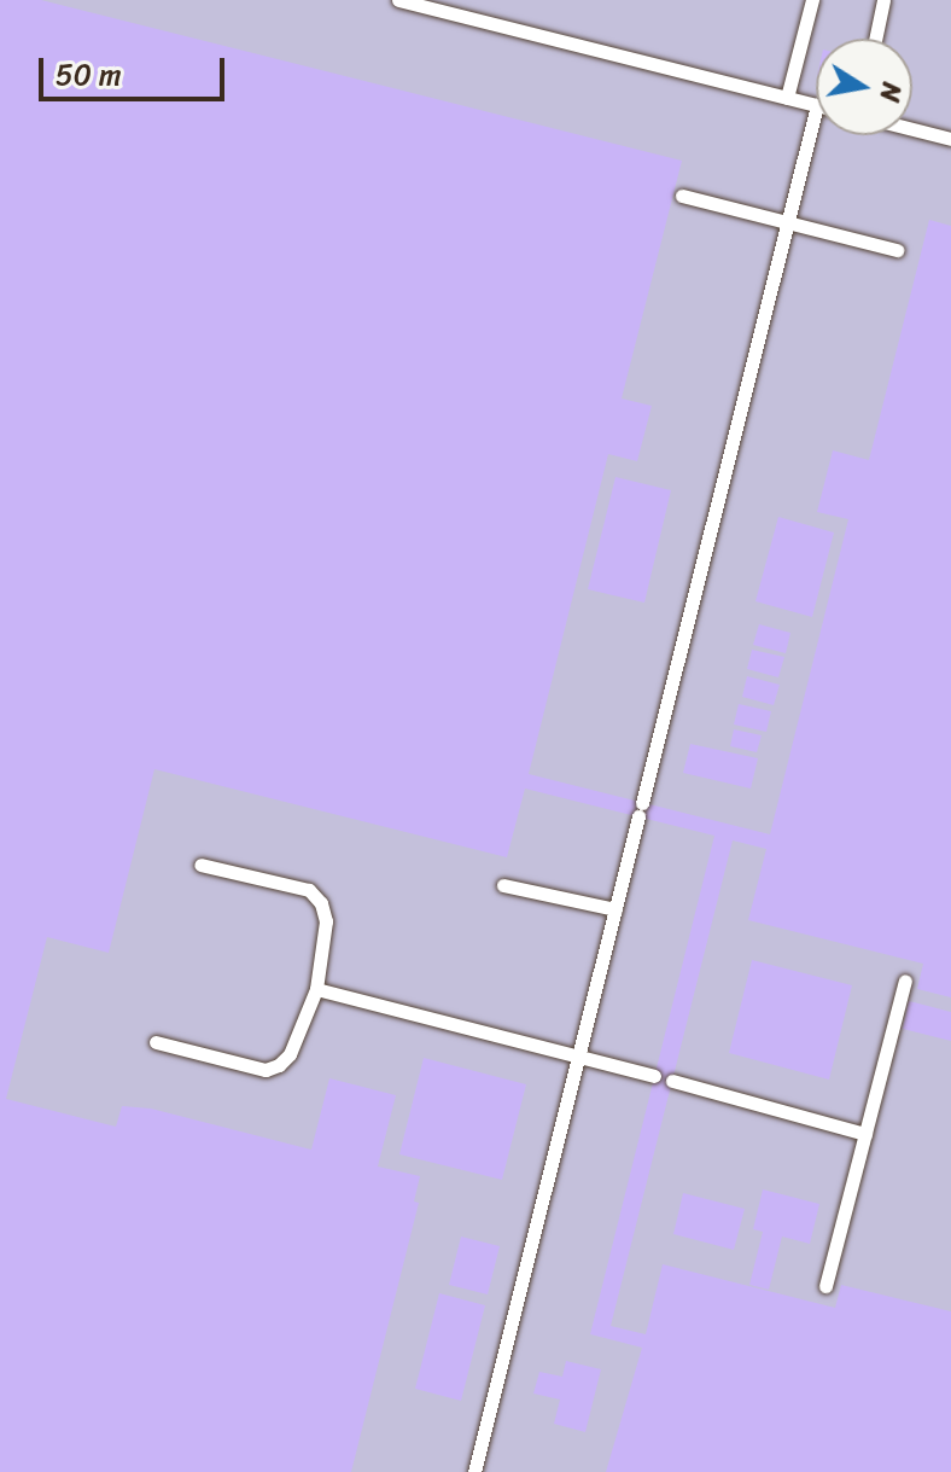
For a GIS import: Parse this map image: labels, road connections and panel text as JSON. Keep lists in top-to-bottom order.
{
  "scale_bar": "50 m",
  "north": "right"
}
